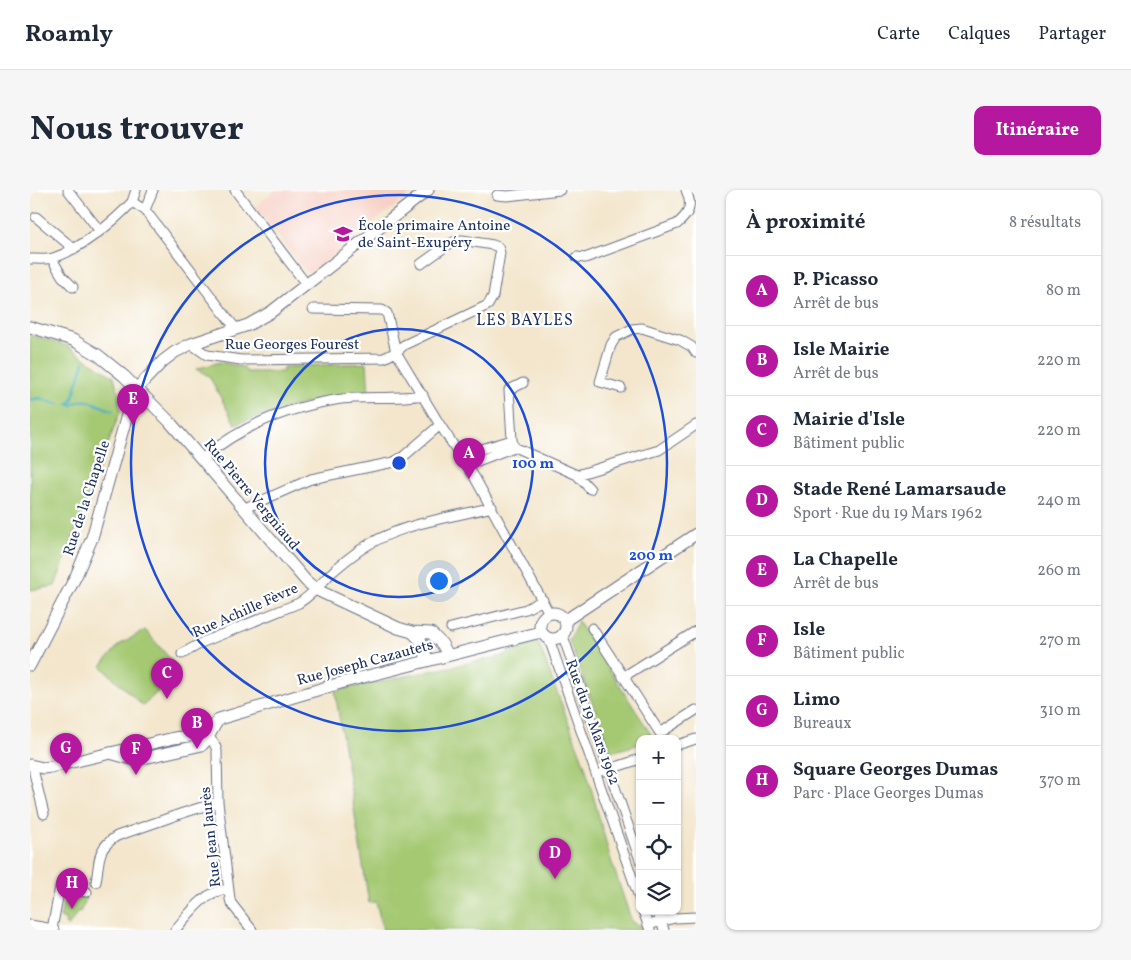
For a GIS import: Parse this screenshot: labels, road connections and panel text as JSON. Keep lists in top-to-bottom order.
{
  "streets": {
    "street": [
      "Rue Georges Fourest",
      "Rue Pierre Vergniaud",
      "Rue de la Chapelle",
      "Rue Achille Fèvre",
      "Rue Joseph Cazautets",
      "Rue du 19 Mars 1962",
      "Rue Jean Jaurès"
    ]
  },
  "crossings": [
    ["Rue Georges Fourest", "Rue de la Chapelle"],
    ["Rue Pierre Vergniaud", "Rue de la Chapelle"],
    ["Rue Pierre Vergniaud", "Rue Achille Fèvre"],
    ["Rue Joseph Cazautets", "Rue du 19 Mars 1962"],
    ["Rue Joseph Cazautets", "Rue Jean Jaurès"]
  ],
  "districts": ["LES BAYLES"],
  "places": {
    "school or university": ["École primaire Antoine de Saint-Exupéry"]
  },
  "page": {
    "header": "Roamly",
    "nav": ["Carte", "Calques", "Partager"],
    "title": "Nous trouver",
    "buttons": "Itinéraire",
    "heading": ["À proximité", "8 résultats"],
    "list": [
      {
        "mark": "A",
        "name": "P. Picasso",
        "note": "Arrêt de bus",
        "value": "80 m"
      },
      {
        "mark": "B",
        "name": "Isle Mairie",
        "note": "Arrêt de bus",
        "value": "220 m"
      },
      {
        "mark": "C",
        "name": "Mairie d'Isle",
        "note": "Bâtiment public",
        "value": "220 m"
      },
      {
        "mark": "D",
        "name": "Stade René Lamarsaude",
        "note": "Sport · Rue du 19 Mars 1962",
        "value": "240 m"
      },
      {
        "mark": "E",
        "name": "La Chapelle",
        "note": "Arrêt de bus",
        "value": "260 m"
      },
      {
        "mark": "F",
        "name": "Isle",
        "note": "Bâtiment public",
        "value": "270 m"
      },
      {
        "mark": "G",
        "name": "Limo",
        "note": "Bureaux",
        "value": "310 m"
      },
      {
        "mark": "H",
        "name": "Square Georges Dumas",
        "note": "Parc · Place Georges Dumas",
        "value": "370 m"
      }
    ],
    "pins": [
      "E",
      "A",
      "C",
      "B",
      "G",
      "F",
      "D",
      "H"
    ],
    "map_buttons": ["+", "−"]
  },
  "rings": ["100 m", "200 m"]
}
